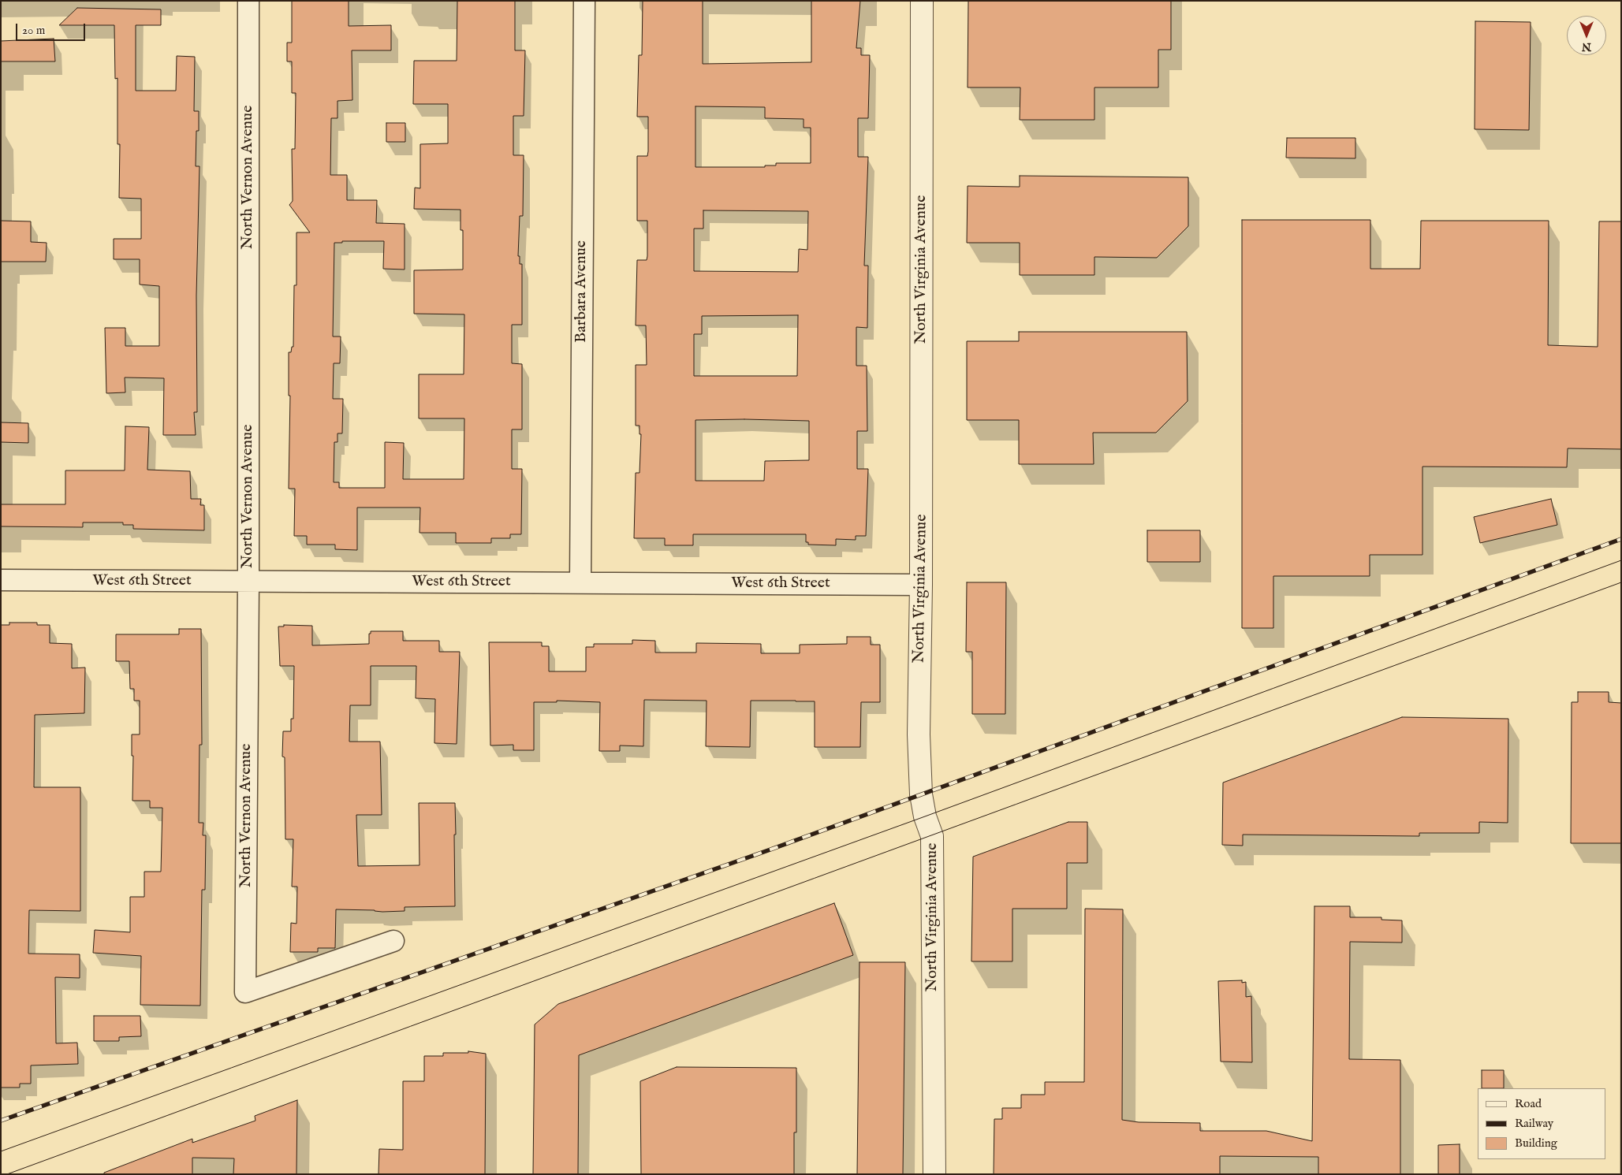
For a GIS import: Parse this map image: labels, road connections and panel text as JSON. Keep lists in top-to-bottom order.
{
  "streets": {
    "street": [
      "North Vernon Avenue",
      "North Virginia Avenue",
      "Barbara Avenue",
      "West 6th Street"
    ]
  },
  "crossings": [
    ["North Vernon Avenue", "West 6th Street"],
    ["North Virginia Avenue", "West 6th Street"],
    ["Barbara Avenue", "West 6th Street"]
  ],
  "legend": ["Road", "Railway", "Building"],
  "scale_bar": "20 m",
  "north": "bottom"
}
